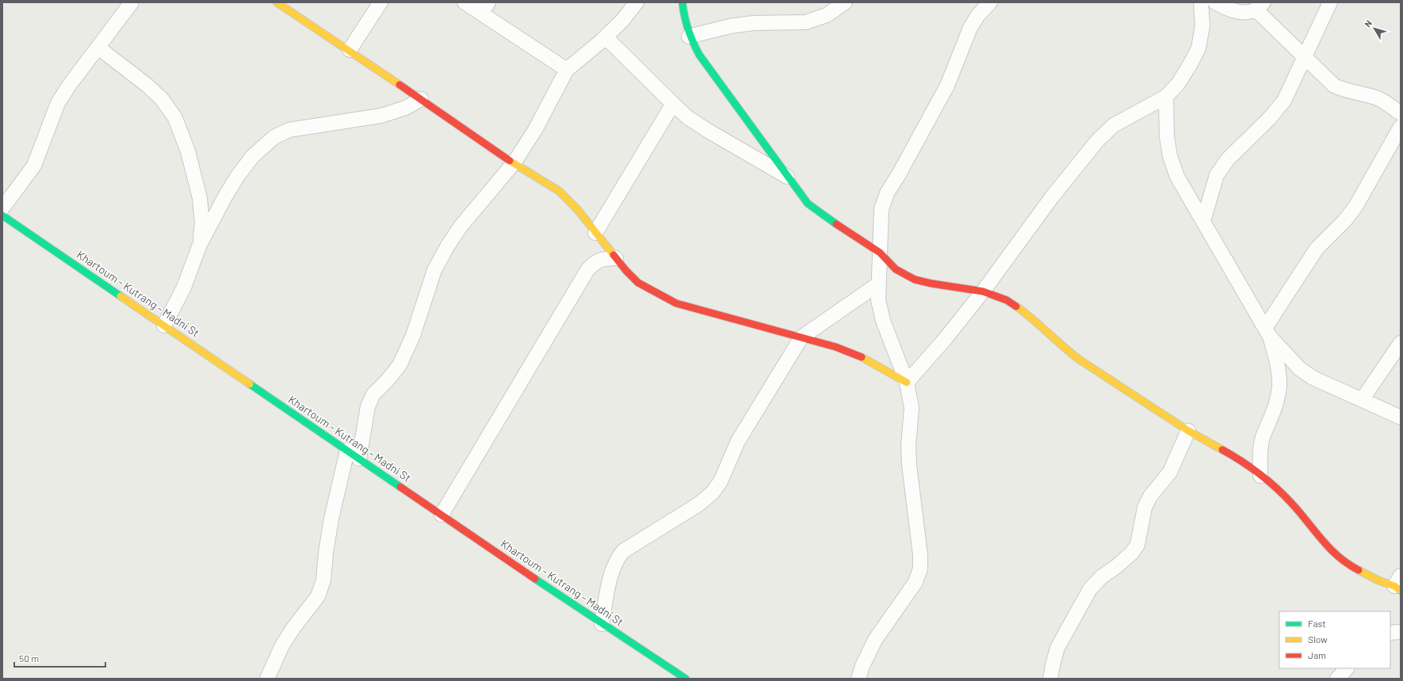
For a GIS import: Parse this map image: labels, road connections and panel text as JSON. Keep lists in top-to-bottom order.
{
  "streets": {
    "main road": ["Khartoum - Kutrang - Madni St"]
  },
  "legend": ["Fast", "Slow", "Jam"],
  "scale_bar": "50 m",
  "north": "top left"
}
